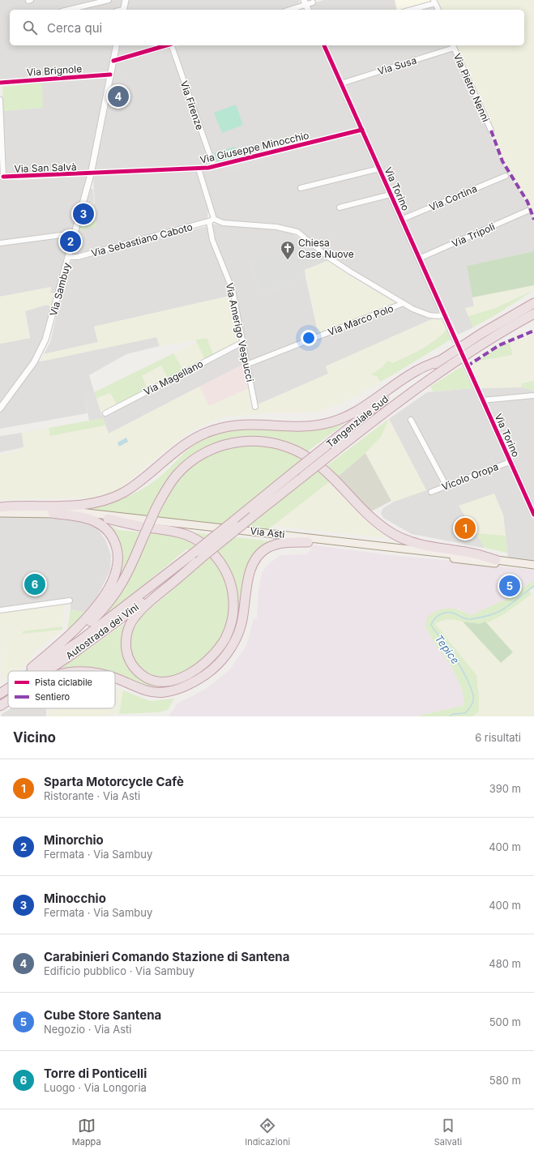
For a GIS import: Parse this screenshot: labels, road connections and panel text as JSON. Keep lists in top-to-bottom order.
{
  "streets": {
    "highway": ["Tangenziale Sud", "Autostrada dei Vini"],
    "main road": ["Via Asti"],
    "street": [
      "Via Susa",
      "Via Brignole",
      "Via Pietro Nenni",
      "Via Firenze",
      "Via Giuseppe Minocchio",
      "Via San Salvà",
      "Via Torino",
      "Via Cortina",
      "Via Tripoli",
      "Via Sebastiano Caboto",
      "Via Sambuy",
      "Via Marco Polo",
      "Via Amerigo Vespucci",
      "Via Magellano",
      "Vicolo Oropa"
    ]
  },
  "crossings": [
    ["Via Susa", "Via Pietro Nenni"],
    ["Via Susa", "Via Torino"],
    ["Via Brignole", "Via Sambuy"],
    ["Via Firenze", "Via Giuseppe Minocchio"],
    ["Via Giuseppe Minocchio", "Via San Salvà"],
    ["Via Giuseppe Minocchio", "Via Torino"],
    ["Via Giuseppe Minocchio", "Via Sambuy"],
    ["Via San Salvà", "Via Sambuy"],
    ["Via Torino", "Via Cortina"],
    ["Via Torino", "Via Tripoli"],
    ["Via Torino", "Vicolo Oropa"],
    ["Via Sebastiano Caboto", "Via Sambuy"],
    ["Via Sebastiano Caboto", "Via Amerigo Vespucci"],
    ["Via Marco Polo", "Via Amerigo Vespucci"],
    ["Via Amerigo Vespucci", "Via Magellano"],
    ["Tangenziale Sud", "Autostrada dei Vini"]
  ],
  "water": ["Tepice"],
  "places": {
    "church": ["Chiesa Case Nuove"]
  },
  "legend": ["Pista ciclabile", "Sentiero"],
  "page": {
    "search": "Cerca qui",
    "pins": [
      "4",
      "3",
      "2",
      "1",
      "6",
      "5"
    ],
    "heading": ["Vicino", "6 risultati"],
    "list": [
      {
        "mark": "1",
        "name": "Sparta Motorcycle Cafè",
        "note": "Ristorante · Via Asti",
        "value": "390 m"
      },
      {
        "mark": "2",
        "name": "Minorchio",
        "note": "Fermata · Via Sambuy",
        "value": "400 m"
      },
      {
        "mark": "3",
        "name": "Minocchio",
        "note": "Fermata · Via Sambuy",
        "value": "400 m"
      },
      {
        "mark": "4",
        "name": "Carabinieri Comando Stazione di Santena",
        "note": "Edificio pubblico · Via Sambuy",
        "value": "480 m"
      },
      {
        "mark": "5",
        "name": "Cube Store Santena",
        "note": "Negozio · Via Asti",
        "value": "500 m"
      },
      {
        "mark": "6",
        "name": "Torre di Ponticelli",
        "note": "Luogo · Via Longoria",
        "value": "580 m"
      }
    ],
    "nav": ["Mappa", "Indicazioni", "Salvati"]
  }
}
